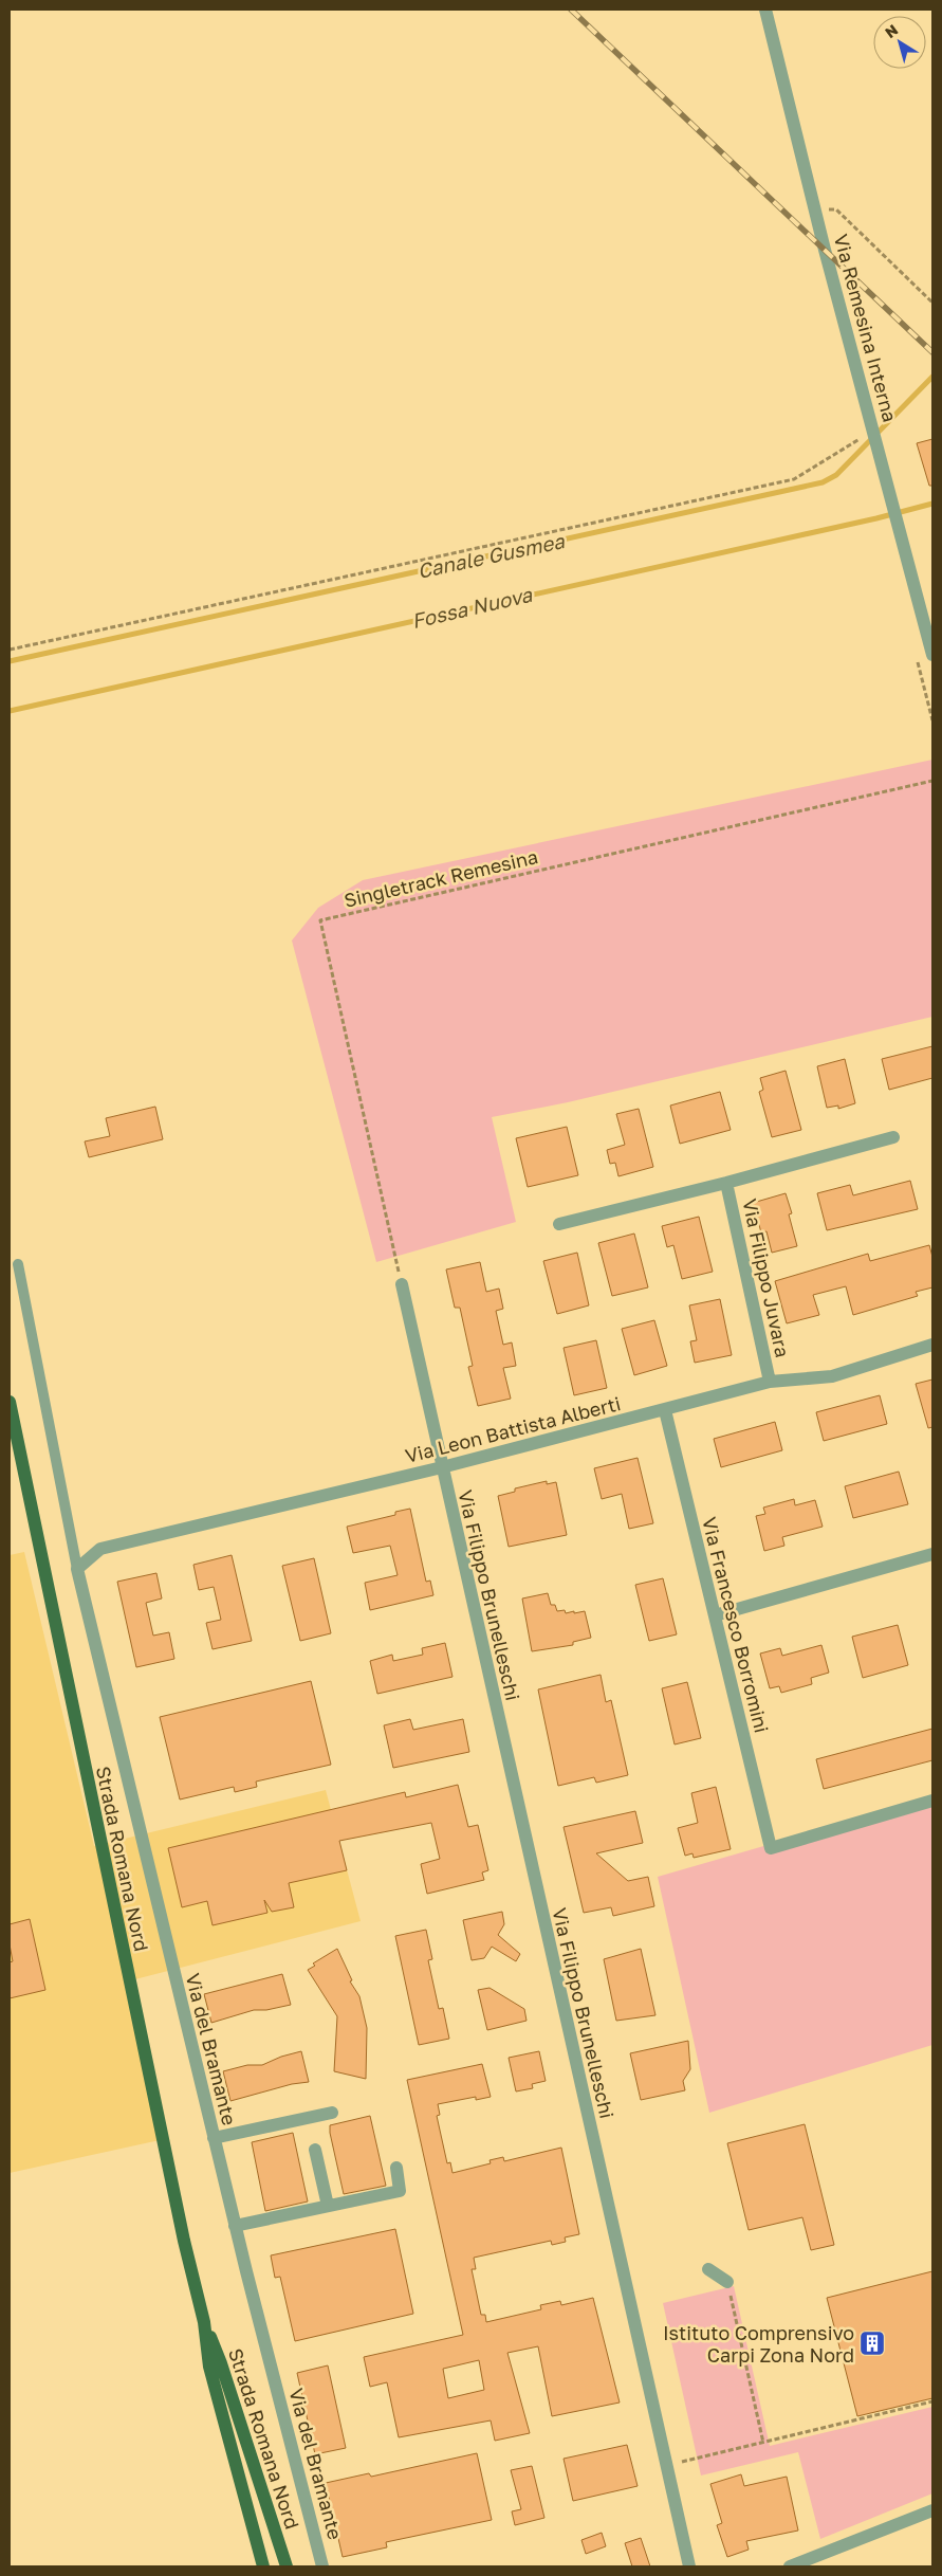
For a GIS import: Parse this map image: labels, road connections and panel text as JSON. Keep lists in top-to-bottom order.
{
  "streets": {
    "main road": ["Strada Romana Nord"],
    "street": [
      "Via Remesina Interna",
      "Via Filippo Juvara",
      "Via Leon Battista Alberti",
      "Via Filippo Brunelleschi",
      "Via Francesco Borromini",
      "Via del Bramante"
    ],
    "path": ["Singletrack Remesina"]
  },
  "crossings": [
    ["Singletrack Remesina", "Via Filippo Brunelleschi"],
    ["Via Filippo Juvara", "Via Leon Battista Alberti"],
    ["Via Leon Battista Alberti", "Via Filippo Brunelleschi"],
    ["Via Leon Battista Alberti", "Via Francesco Borromini"],
    ["Via Leon Battista Alberti", "Via del Bramante"]
  ],
  "water": ["Canale Gusmea", "Fossa Nuova"],
  "places": {
    "building": ["Istituto Comprensivo Carpi Zona Nord"]
  },
  "north": "top left"
}
